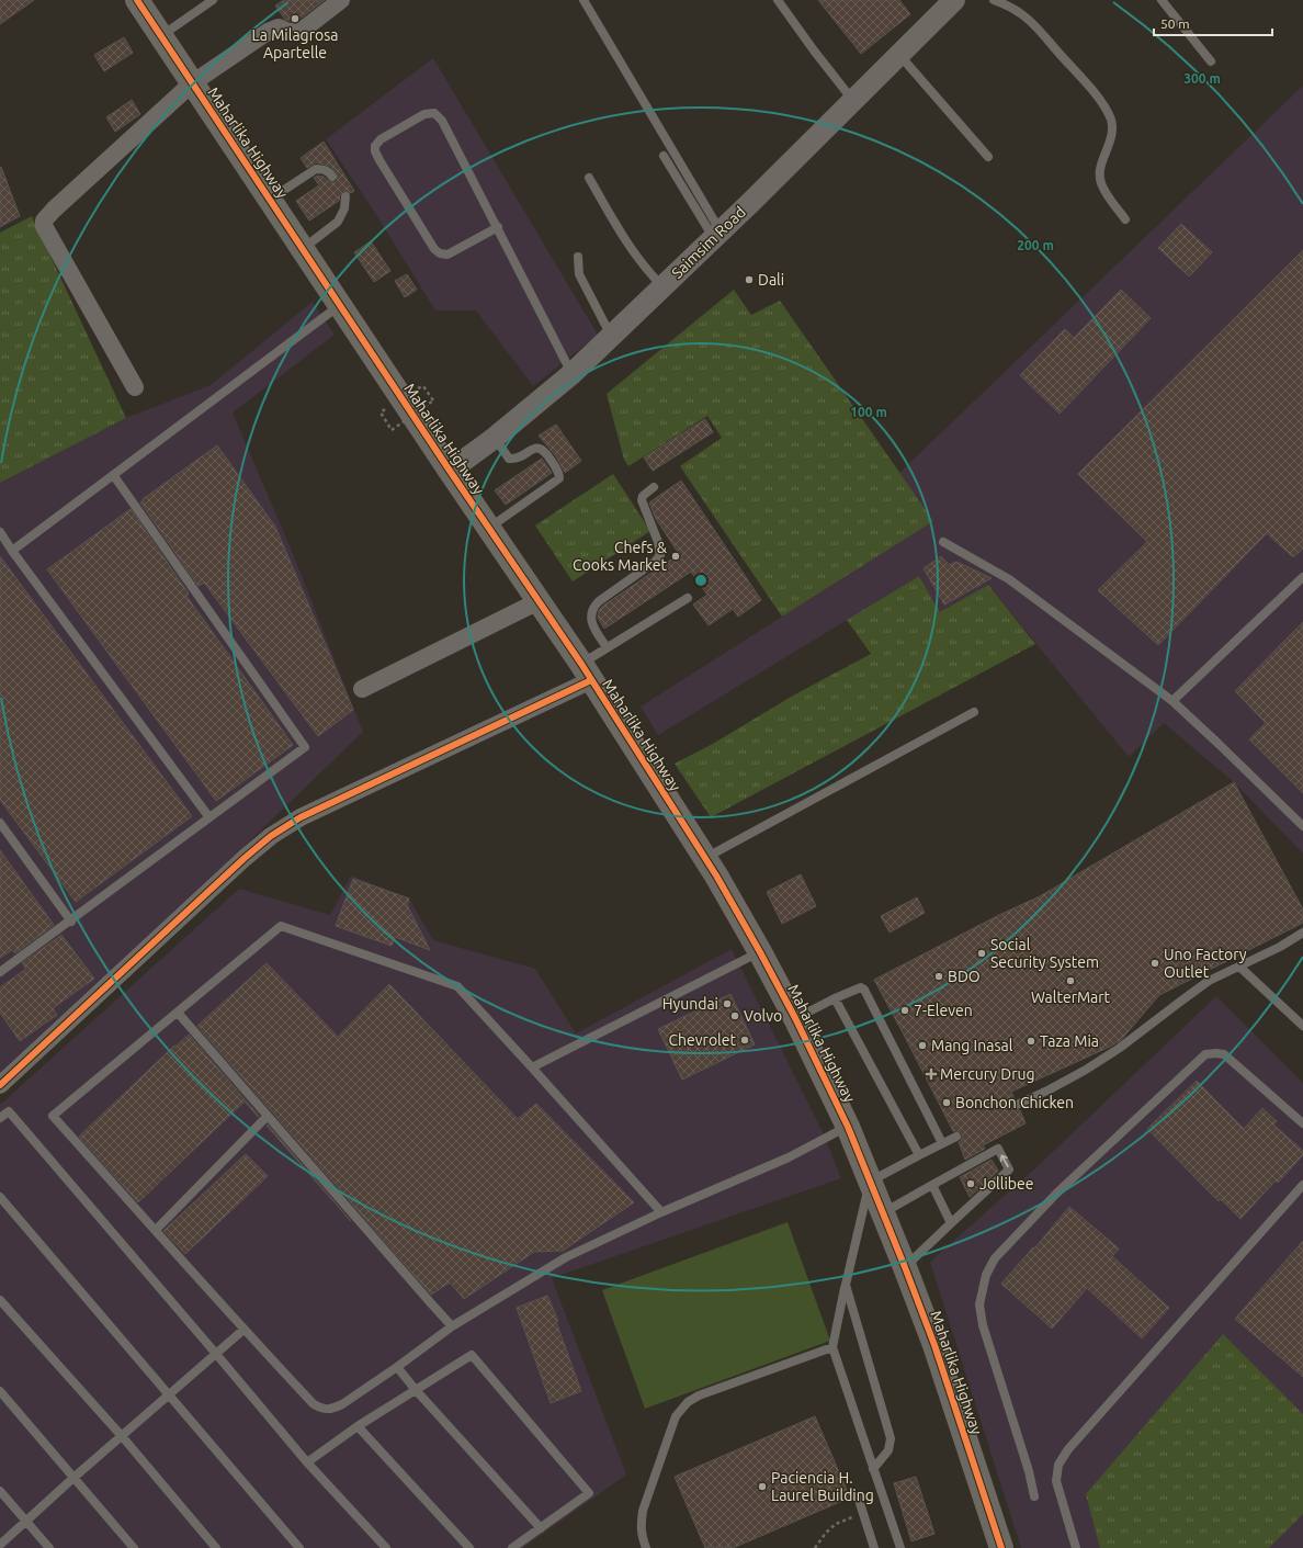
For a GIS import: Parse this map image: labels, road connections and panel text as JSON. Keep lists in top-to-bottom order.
{
  "streets": {
    "highway": ["Maharlika Highway"],
    "street": ["Saimsim Road"]
  },
  "crossings": [
    ["Maharlika Highway", "Saimsim Road"]
  ],
  "places": {
    "other": [
      "La Milagrosa Apartelle",
      "Dali",
      "Chefs & Cooks Market",
      "Social Security System",
      "Uno Factory Outlet",
      "BDO",
      "WalterMart",
      "Hyundai",
      "7-Eleven",
      "Volvo",
      "Chevrolet",
      "Taza Mia",
      "Mang Inasal",
      "Bonchon Chicken",
      "Jollibee",
      "Paciencia H. Laurel Building"
    ],
    "health": ["Mercury Drug"]
  },
  "scale_bar": "50 m",
  "rings": ["300 m", "200 m", "100 m"]
}
